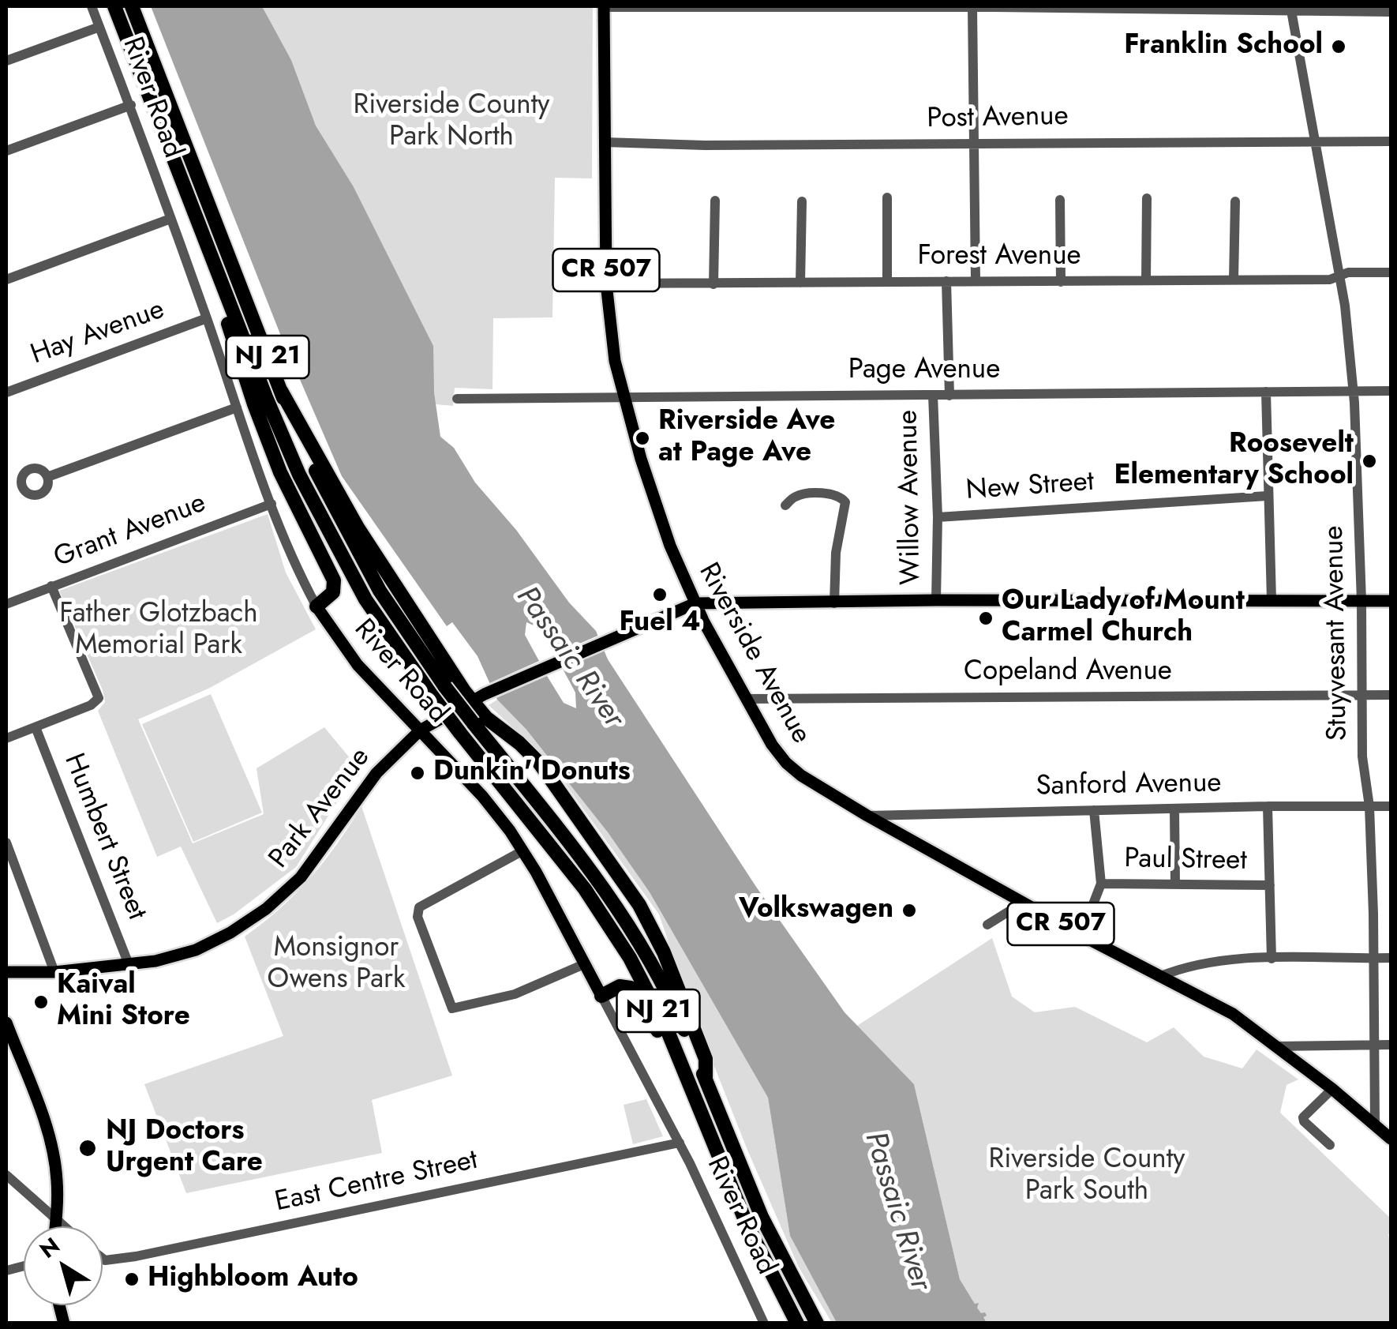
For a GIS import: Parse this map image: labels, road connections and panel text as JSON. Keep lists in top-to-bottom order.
{
  "streets": {
    "highway": ["NJ 21"],
    "main road": [
      "River Road",
      "CR 507",
      "Riverside Avenue",
      "Park Avenue"
    ],
    "street": [
      "Post Avenue",
      "Forest Avenue",
      "Hay Avenue",
      "Page Avenue",
      "New Street",
      "Willow Avenue",
      "Grant Avenue",
      "Stuyvesant Avenue",
      "Copeland Avenue",
      "Sanford Avenue",
      "Humbert Street",
      "Paul Street",
      "East Centre Street"
    ]
  },
  "crossings": [
    ["River Road", "Hay Avenue"],
    ["River Road", "Grant Avenue"],
    ["River Road", "Park Avenue"],
    ["River Road", "East Centre Street"],
    ["Post Avenue", "Stuyvesant Avenue"],
    ["Post Avenue", "Riverside Avenue"],
    ["Forest Avenue", "Willow Avenue"],
    ["Forest Avenue", "Stuyvesant Avenue"],
    ["Forest Avenue", "Riverside Avenue"],
    ["Page Avenue", "Willow Avenue"],
    ["Page Avenue", "Stuyvesant Avenue"],
    ["Page Avenue", "Riverside Avenue"],
    ["New Street", "Willow Avenue"],
    ["Stuyvesant Avenue", "Riverside Avenue"],
    ["Stuyvesant Avenue", "Copeland Avenue"],
    ["Stuyvesant Avenue", "Sanford Avenue"],
    ["Riverside Avenue", "Copeland Avenue"],
    ["Riverside Avenue", "Sanford Avenue"],
    ["Riverside Avenue", "Park Avenue"],
    ["Park Avenue", "Humbert Street"]
  ],
  "water": ["Passaic River"],
  "parks": [
    "Riverside County Park North",
    "Father Glotzbach Memorial Park",
    "Monsignor Owens Park",
    "Riverside County Park South"
  ],
  "places": [
    "Franklin School",
    "Riverside Ave at Page Ave",
    "Roosevelt Elementary School",
    "Fuel 4",
    "Our Lady of Mount Carmel Church",
    "Dunkin' Donuts",
    "Volkswagen",
    "Kaival Mini Store",
    "NJ Doctors Urgent Care",
    "Highbloom Auto"
  ],
  "north": "top left"
}
